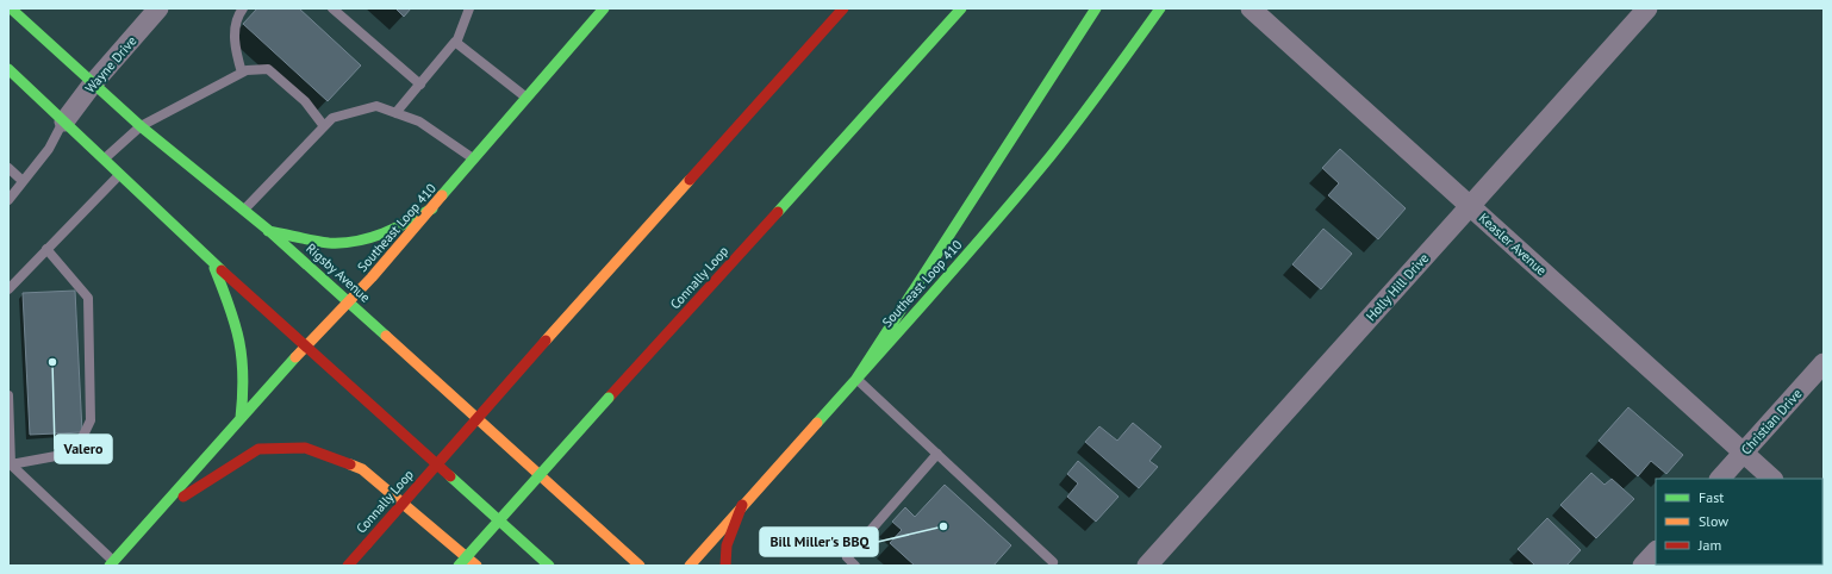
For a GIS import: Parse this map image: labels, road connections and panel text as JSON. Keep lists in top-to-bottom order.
{
  "streets": {
    "main road": ["Southeast Loop 410", "Rigsby Avenue", "Connally Loop"],
    "street": [
      "Wayne Drive",
      "Keasler Avenue",
      "Holly Hill Drive",
      "Christian Drive"
    ]
  },
  "crossings": [
    ["Wayne Drive", "Rigsby Avenue"],
    ["Southeast Loop 410", "Rigsby Avenue"],
    ["Keasler Avenue", "Holly Hill Drive"],
    ["Keasler Avenue", "Christian Drive"]
  ],
  "places": ["Valero", "Bill Miller's BBQ"],
  "legend": ["Fast", "Slow", "Jam"]
}
